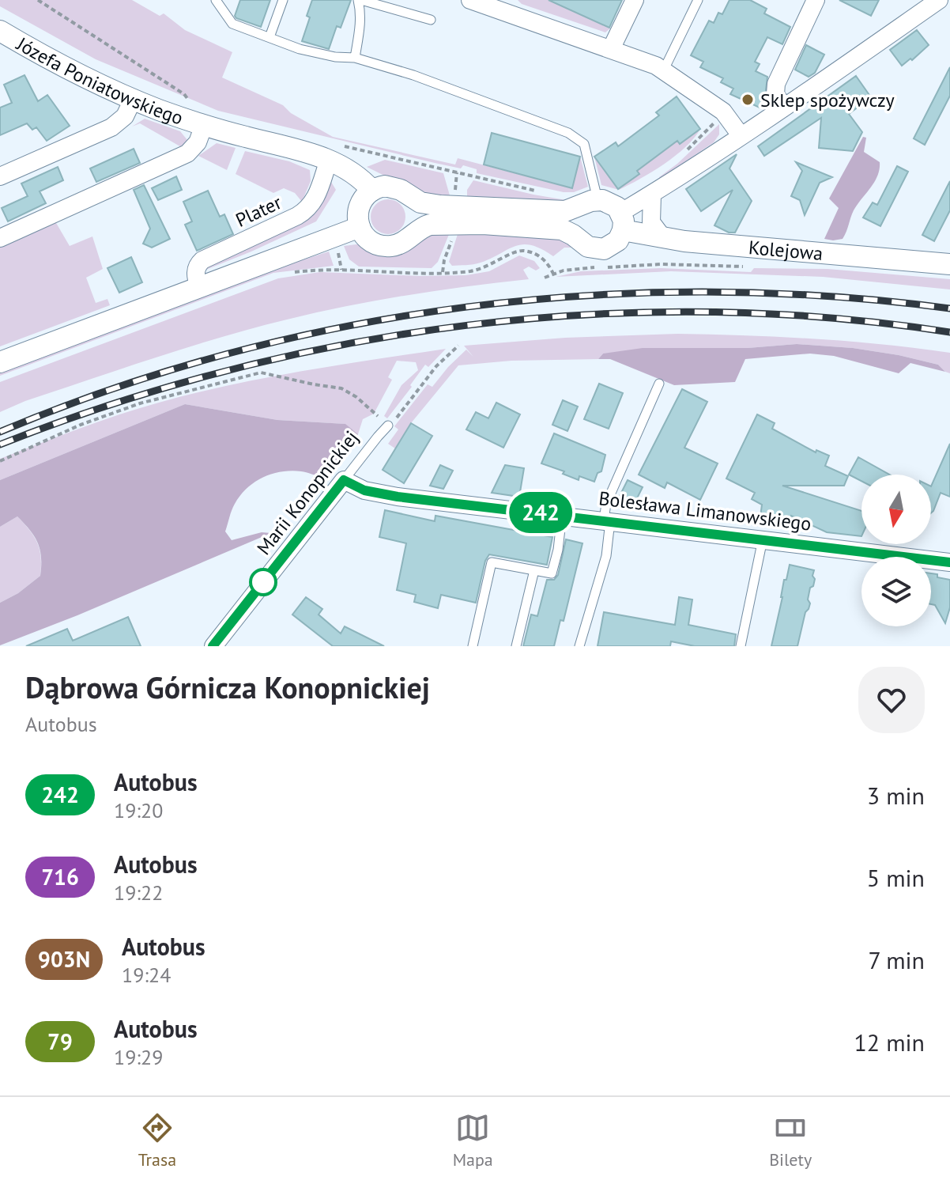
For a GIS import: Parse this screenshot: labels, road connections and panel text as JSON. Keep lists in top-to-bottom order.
{
  "streets": {
    "street": [
      "Józefa Poniatowskiego",
      "Plater",
      "Kolejowa",
      "Marii Konopnickiej",
      "Bolesława Limanowskiego"
    ]
  },
  "crossings": [
    ["Józefa Poniatowskiego", "Plater"],
    ["Marii Konopnickiej", "Bolesława Limanowskiego"]
  ],
  "places": ["Sklep spożywczy"],
  "lines": ["bus line 242"],
  "north": "bottom",
  "page": {
    "on_map": "242",
    "heading": ["Dąbrowa Górnicza Konopnickiej", "Autobus"],
    "list": [
      {
        "mark": "242",
        "name": "Autobus",
        "note": "19:20",
        "value": "3 min"
      },
      {
        "mark": "716",
        "name": "Autobus",
        "note": "19:22",
        "value": "5 min"
      },
      {
        "mark": "903N",
        "name": "Autobus",
        "note": "19:24",
        "value": "7 min"
      },
      {
        "mark": "79",
        "name": "Autobus",
        "note": "19:29",
        "value": "12 min"
      }
    ],
    "tabs": ["Trasa", "Mapa", "Bilety"]
  }
}
